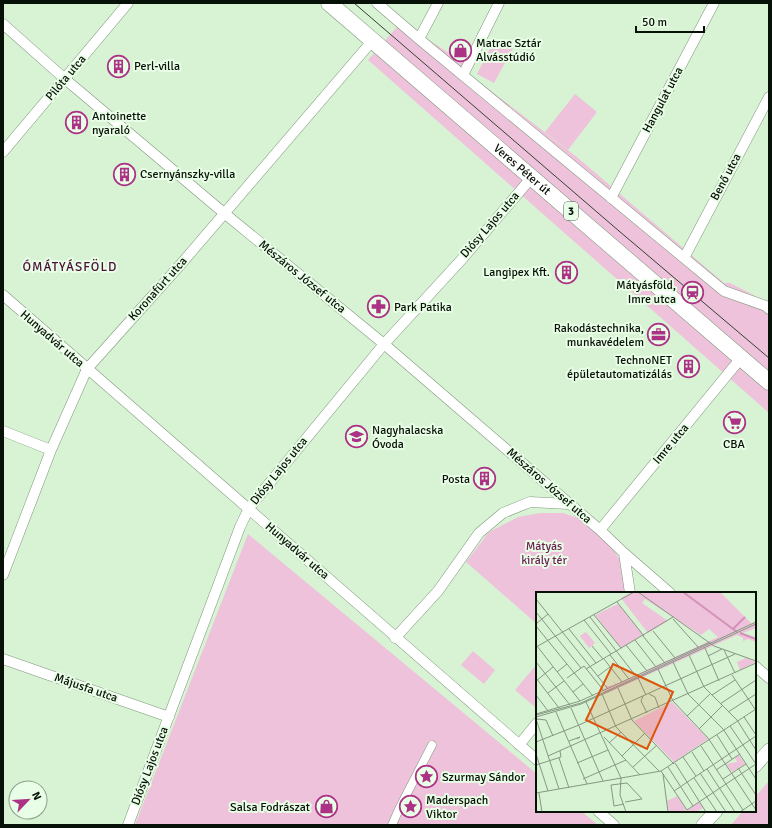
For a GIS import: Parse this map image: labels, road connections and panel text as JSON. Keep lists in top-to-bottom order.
{
  "streets": {
    "main road": ["Veres Péter út", "3"],
    "street": [
      "Pilóta utca",
      "Hangulat utca",
      "Benő utca",
      "Diósy Lajos utca",
      "Mészáros József utca",
      "Koronafürt utca",
      "Hunyadvár utca",
      "Imre utca",
      "Májusfa utca"
    ]
  },
  "crossings": [
    ["Pilóta utca", "Mészáros József utca"],
    ["Veres Péter út", "Diósy Lajos utca"],
    ["Veres Péter út", "Koronafürt utca"],
    ["Veres Péter út", "Imre utca"],
    ["Diósy Lajos utca", "Mészáros József utca"],
    ["Diósy Lajos utca", "Hunyadvár utca"],
    ["Diósy Lajos utca", "Májusfa utca"],
    ["Mészáros József utca", "Koronafürt utca"],
    ["Mészáros József utca", "Imre utca"],
    ["Koronafürt utca", "Hunyadvár utca"]
  ],
  "districts": ["ÓMÁTYÁSFÖLD"],
  "parks": ["Mátyás király tér"],
  "places": {
    "shop": ["Matrac Sztár Alvásstúdió", "Salsa Fodrászat"],
    "building": [
      "Perl-villa",
      "Antoinette nyaraló",
      "Csernyánszky-villa",
      "Langipex Kft.",
      "TechnoNET épületautomatizálás",
      "Posta"
    ],
    "station": ["Mátyásföld, Imre utca"],
    "pharmacy": ["Park Patika"],
    "office": ["Rakodástechnika, munkavédelem"],
    "supermarket": ["CBA"],
    "school or university": ["Nagyhalacska Óvoda"],
    "place": ["Szurmay Sándor", "Maderspach Viktor"]
  },
  "scale_bar": "50 m",
  "north": "top right"
}
